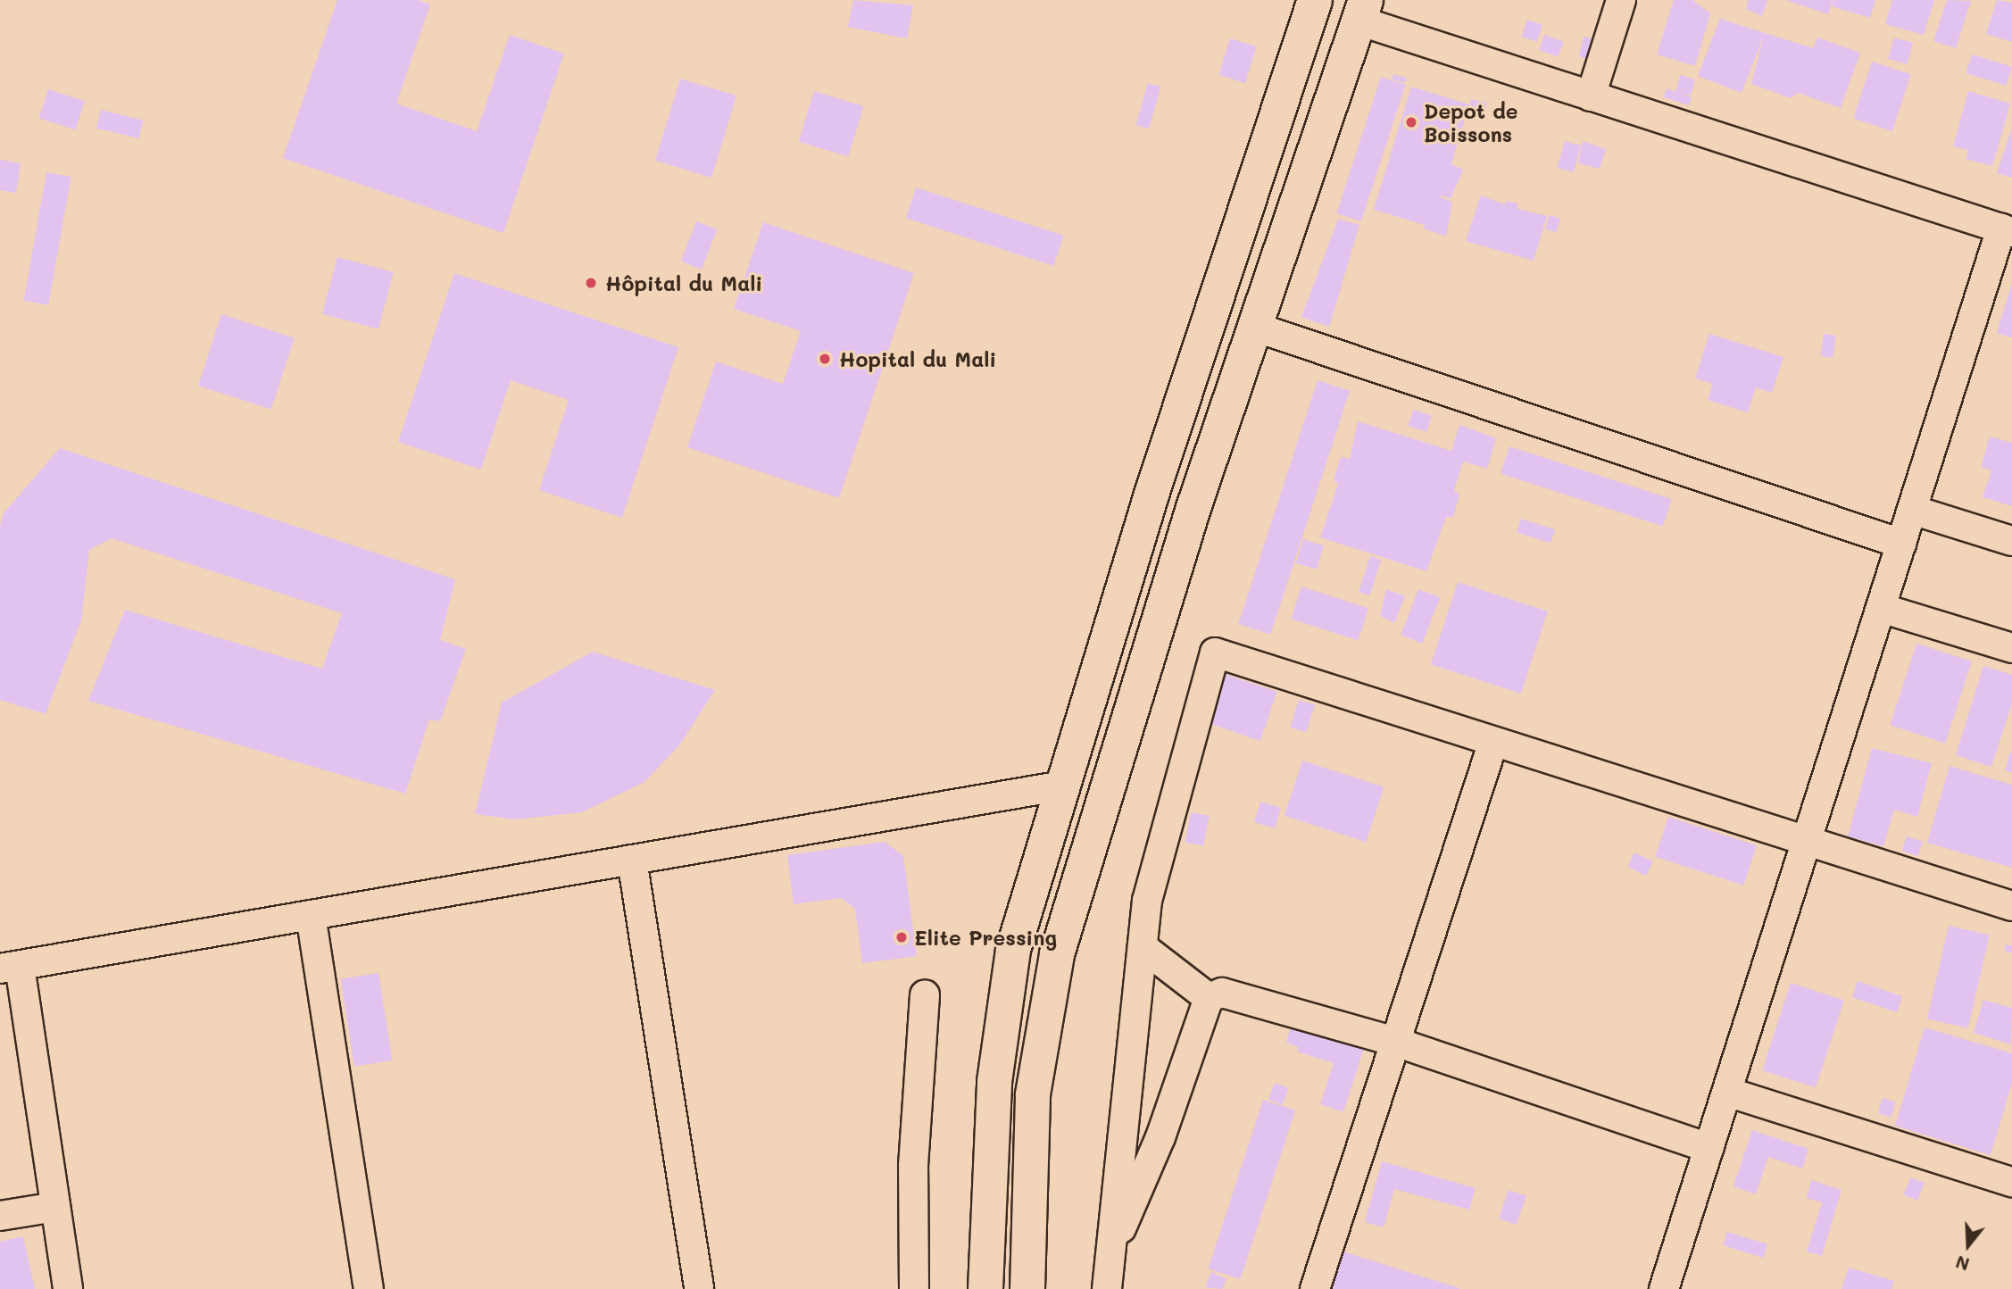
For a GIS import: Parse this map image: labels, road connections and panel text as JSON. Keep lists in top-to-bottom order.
{
  "places": [
    "Depot de Boissons",
    "Hôpital du Mali",
    "Hopital du Mali",
    "Elite Pressing"
  ],
  "north": "bottom"
}
